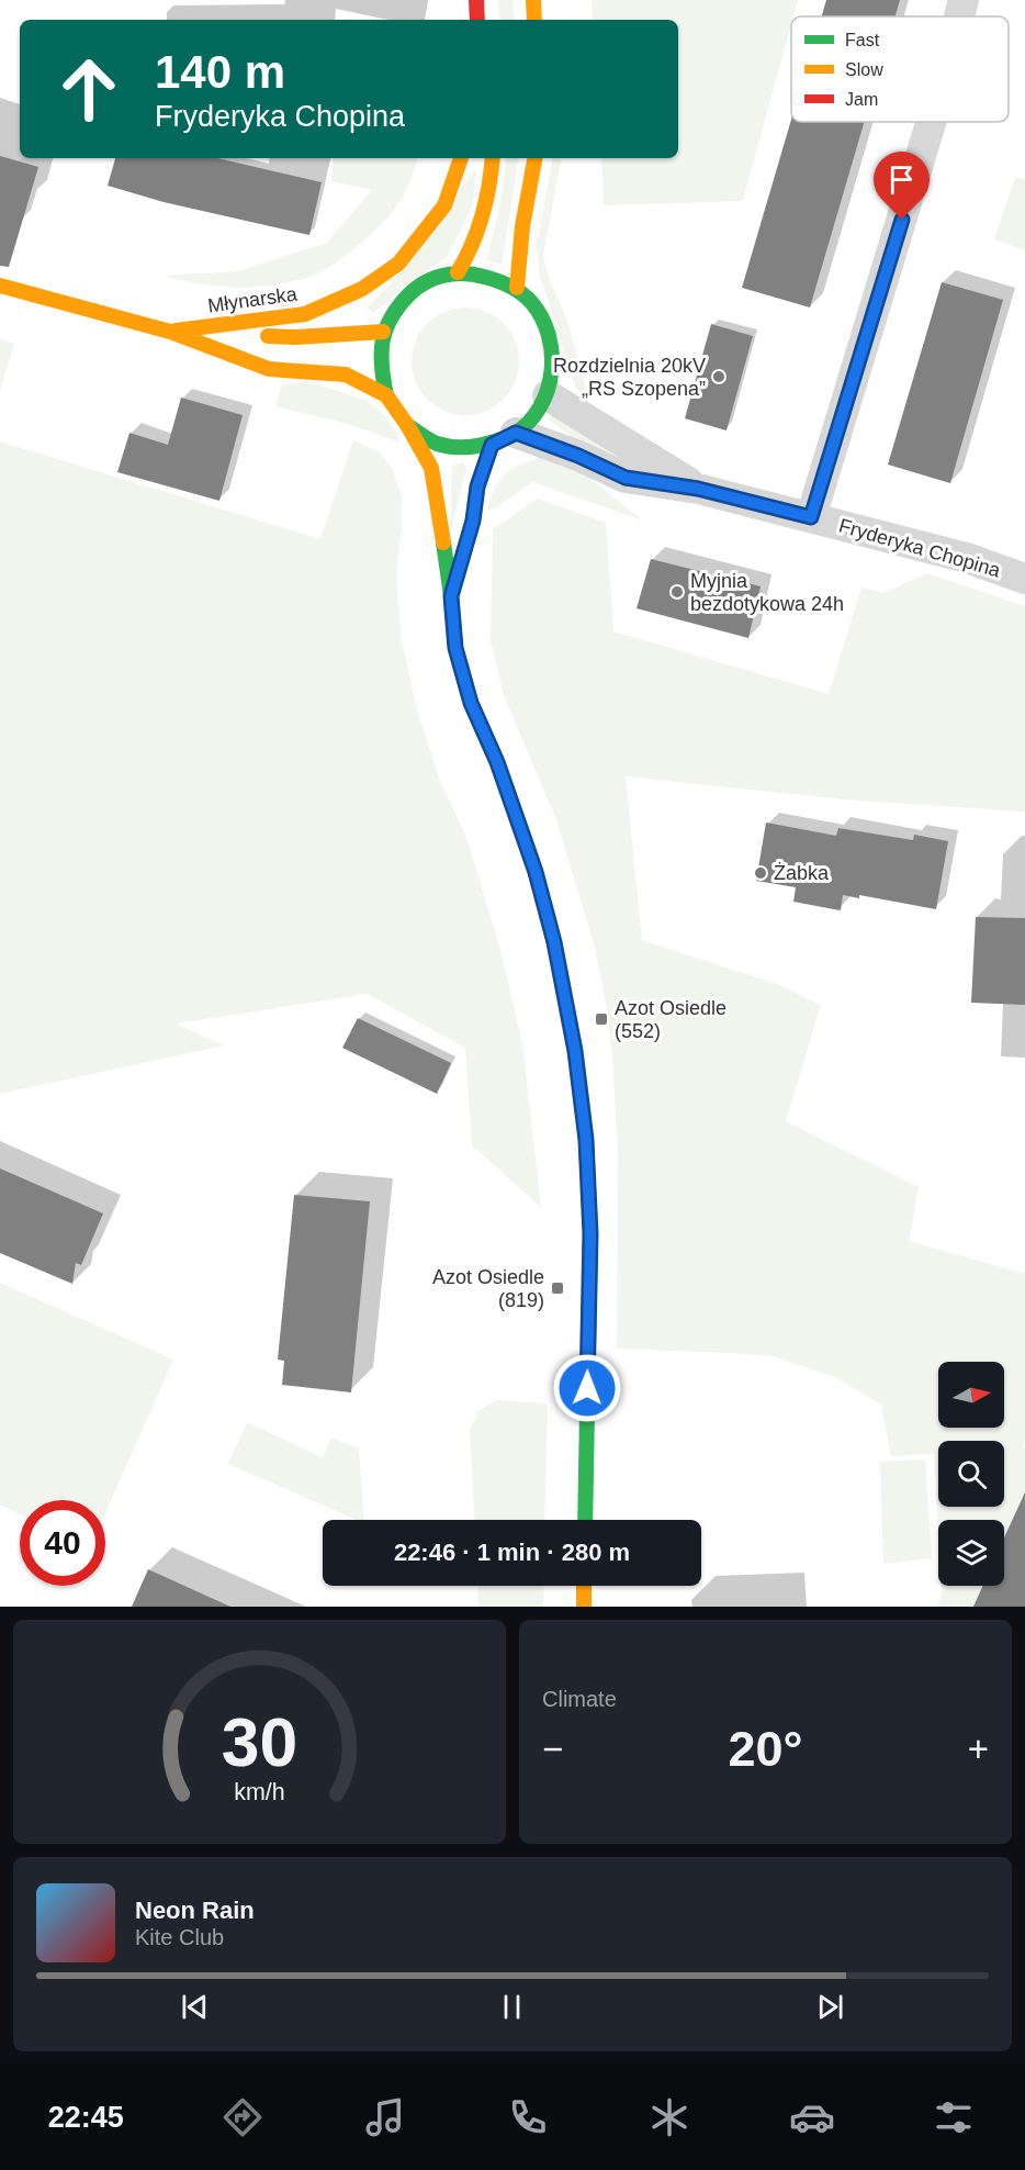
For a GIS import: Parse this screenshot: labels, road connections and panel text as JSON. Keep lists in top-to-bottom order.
{
  "streets": {
    "main road": ["Młynarska", "Fryderyka Chopina"]
  },
  "crossings": [
    ["Młynarska", "Fryderyka Chopina"]
  ],
  "places": {
    "other": ["Rozdzielnia 20kV „RS Szopena”", "Myjnia bezdotykowa 24h", "Żabka"],
    "transit": ["Azot Osiedle (552)", "Azot Osiedle (819)"]
  },
  "legend": ["Fast", "Slow", "Jam"],
  "north": "right",
  "page": {
    "turn": ["140 m", "Fryderyka Chopina"],
    "limit": "40",
    "trip": "22:46 · 1 min · 280 m",
    "tile": "Climate",
    "heat": ["−", "20°", "+"],
    "song": ["Neon Rain", "Kite Club"],
    "tabs": "22:45",
    "gauge": ["30", "km/h"]
  }
}
